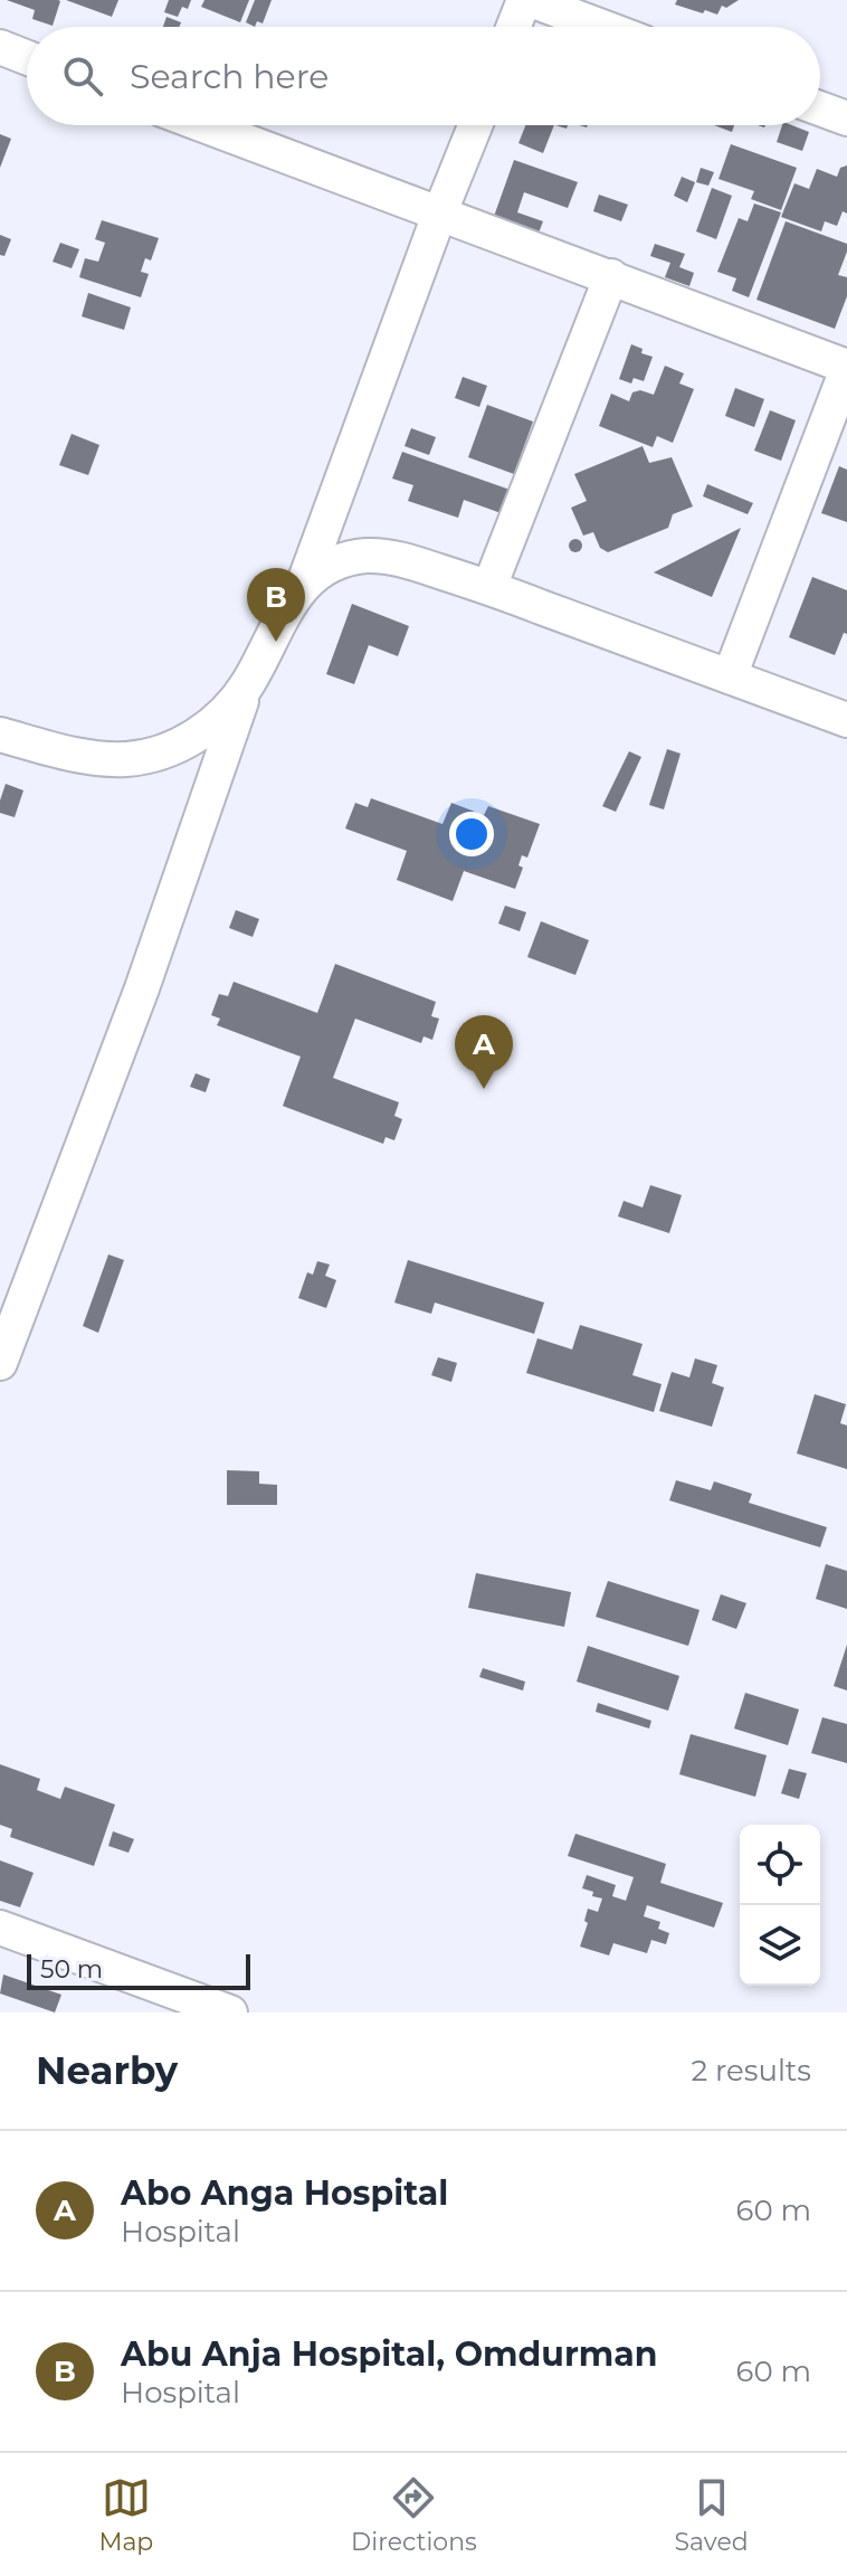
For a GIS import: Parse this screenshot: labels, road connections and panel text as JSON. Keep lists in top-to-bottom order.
{
  "scale_bar": "50 m",
  "page": {
    "search": "Search here",
    "pins": ["B", "A"],
    "scale": "50 m",
    "heading": ["Nearby", "2 results"],
    "list": [
      {
        "mark": "A",
        "name": "Abo Anga Hospital",
        "note": "Hospital",
        "value": "60 m"
      },
      {
        "mark": "B",
        "name": "Abu Anja Hospital, Omdurman",
        "note": "Hospital",
        "value": "60 m"
      }
    ],
    "nav": ["Map", "Directions", "Saved"]
  }
}
